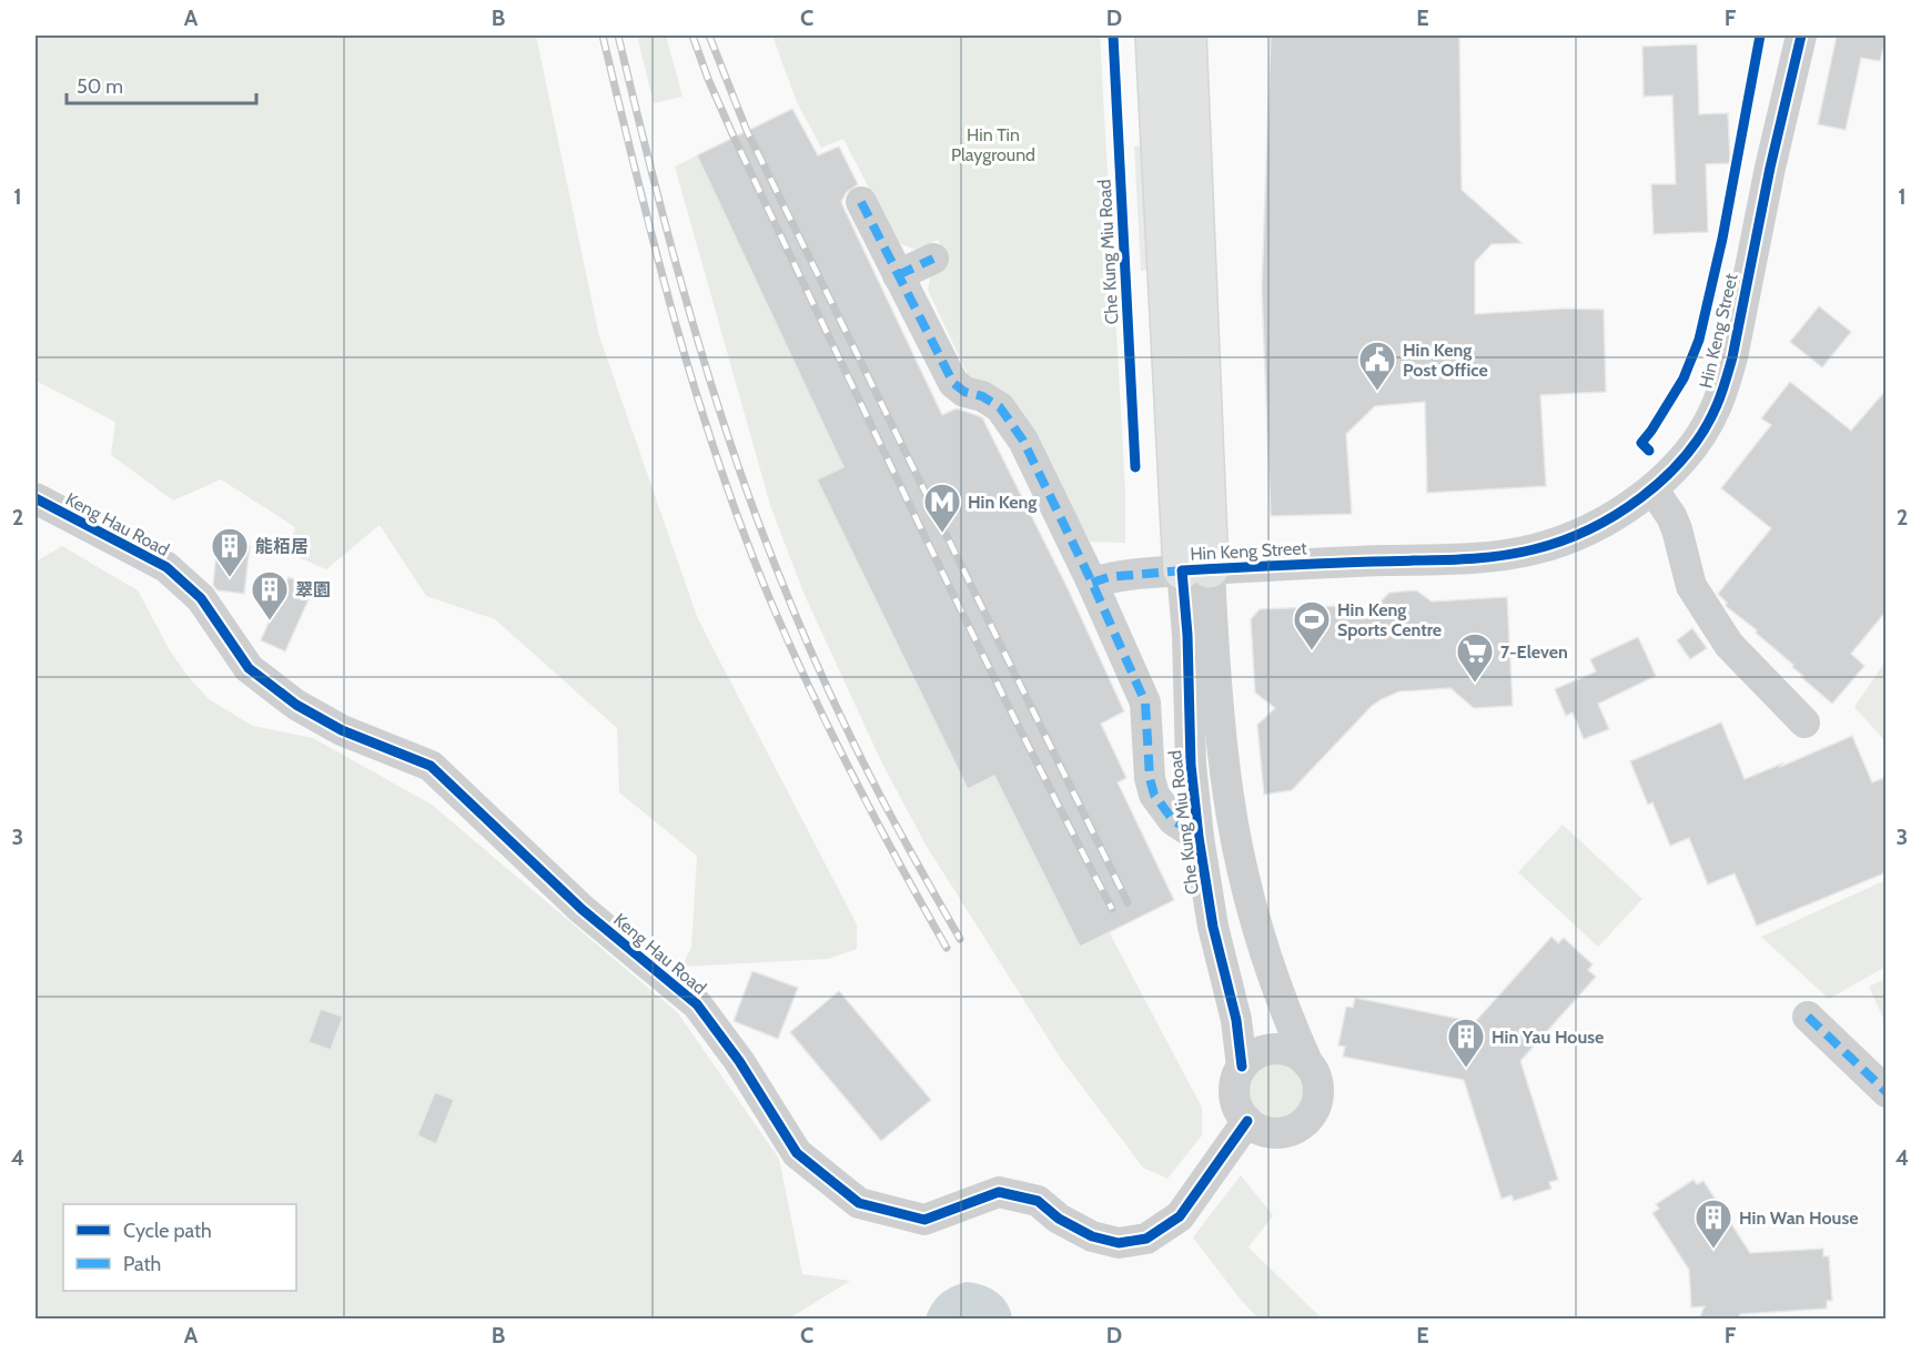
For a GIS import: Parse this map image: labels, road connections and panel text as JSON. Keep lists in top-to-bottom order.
{
  "streets": {
    "main road": ["Che Kung Miu Road"],
    "street": ["Hin Keng Street", "Keng Hau Road"]
  },
  "crossings": [
    ["Che Kung Miu Road", "Hin Keng Street"],
    ["Che Kung Miu Road", "Keng Hau Road"]
  ],
  "parks": ["Hin Tin Playground"],
  "places": {
    "public building": ["Hin Keng Post Office"],
    "metro station": ["Hin Keng"],
    "building": [
      "能栢居",
      "翠園",
      "Hin Yau House",
      "Hin Wan House"
    ],
    "sports": ["Hin Keng Sports Centre"],
    "supermarket": ["7-Eleven"]
  },
  "legend": ["Cycle path", "Path"],
  "scale_bar": "50 m",
  "grid": {
    "columns": [
      "A",
      "B",
      "C",
      "D",
      "E",
      "F"
    ],
    "rows": [
      "1",
      "2",
      "3",
      "4"
    ]
  }
}
